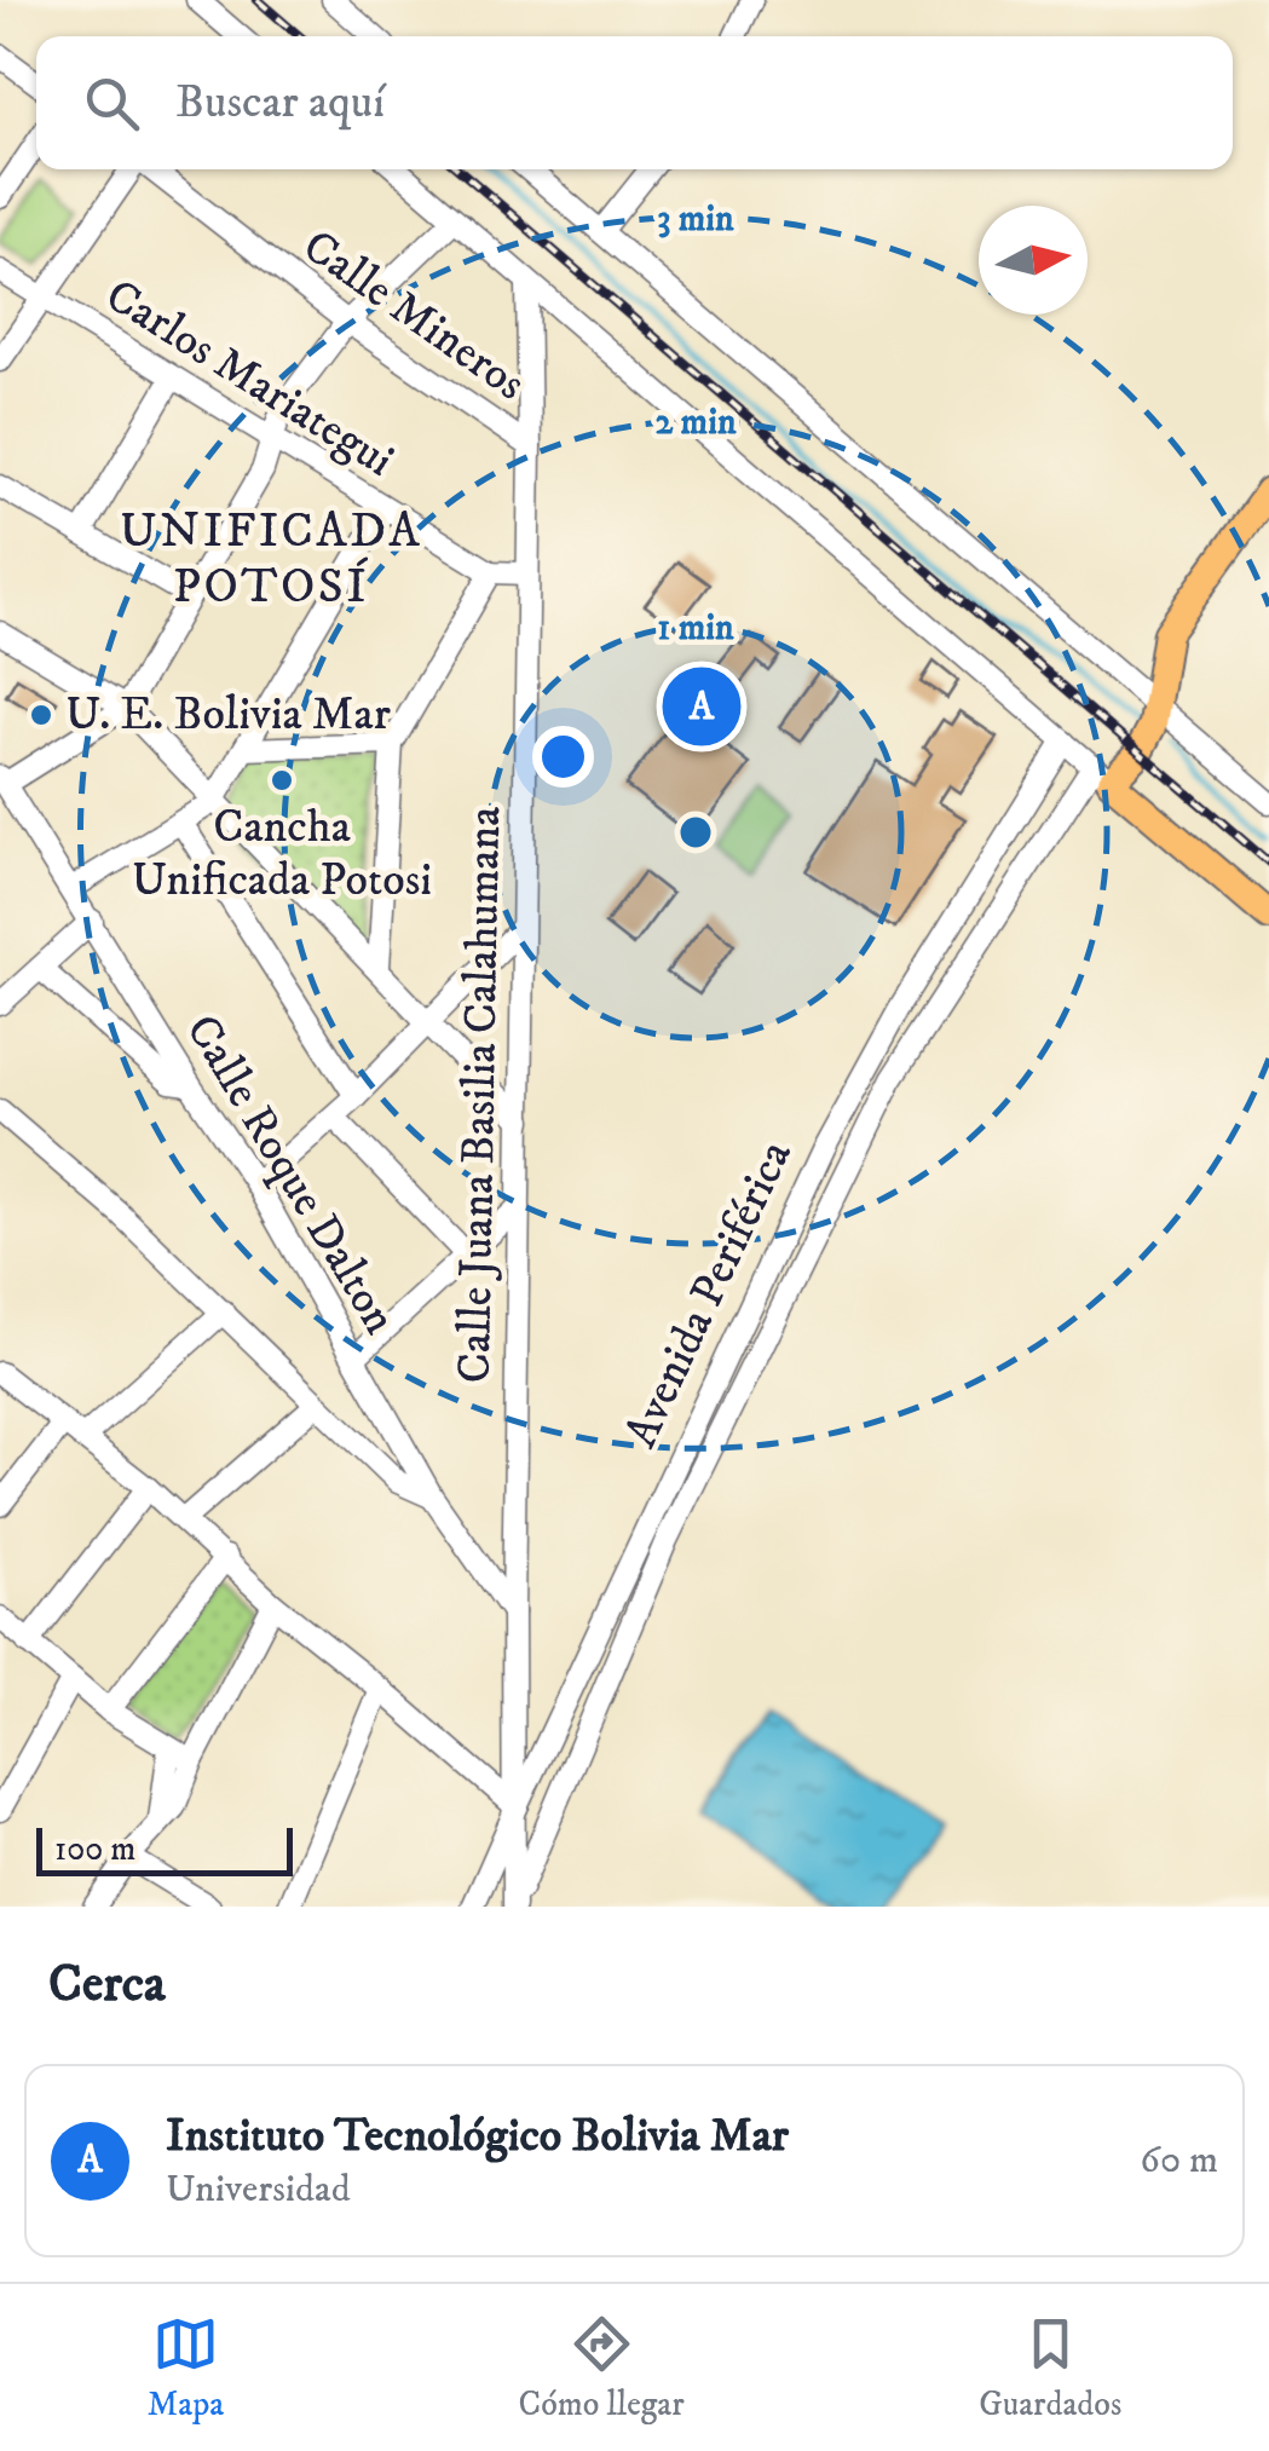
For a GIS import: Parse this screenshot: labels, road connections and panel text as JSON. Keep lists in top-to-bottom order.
{
  "streets": {
    "main road": ["Avenida Periférica"],
    "street": [
      "Calle Mineros",
      "Carlos Mariategui",
      "Calle Juana Basilia Calahumana",
      "Calle Roque Dalton"
    ]
  },
  "crossings": [
    ["Calle Mineros", "Calle Juana Basilia Calahumana"],
    ["Carlos Mariategui", "Calle Juana Basilia Calahumana"],
    ["Calle Juana Basilia Calahumana", "Calle Roque Dalton"],
    ["Calle Juana Basilia Calahumana", "Avenida Periférica"]
  ],
  "districts": ["UNIFICADA POTOSÍ"],
  "places": ["U. E. Bolivia Mar", "Cancha Unificada Potosi"],
  "scale_bar": "100 m",
  "north": "right",
  "page": {
    "search": "Buscar aquí",
    "pins": "A",
    "scale": "100 m",
    "heading": "Cerca",
    "list": [
      {
        "mark": "A",
        "name": "Instituto Tecnológico Bolivia Mar",
        "note": "Universidad",
        "value": "60 m"
      }
    ],
    "nav": ["Mapa", "Cómo llegar", "Guardados"]
  },
  "rings": ["3 min", "2 min", "1 min"]
}
